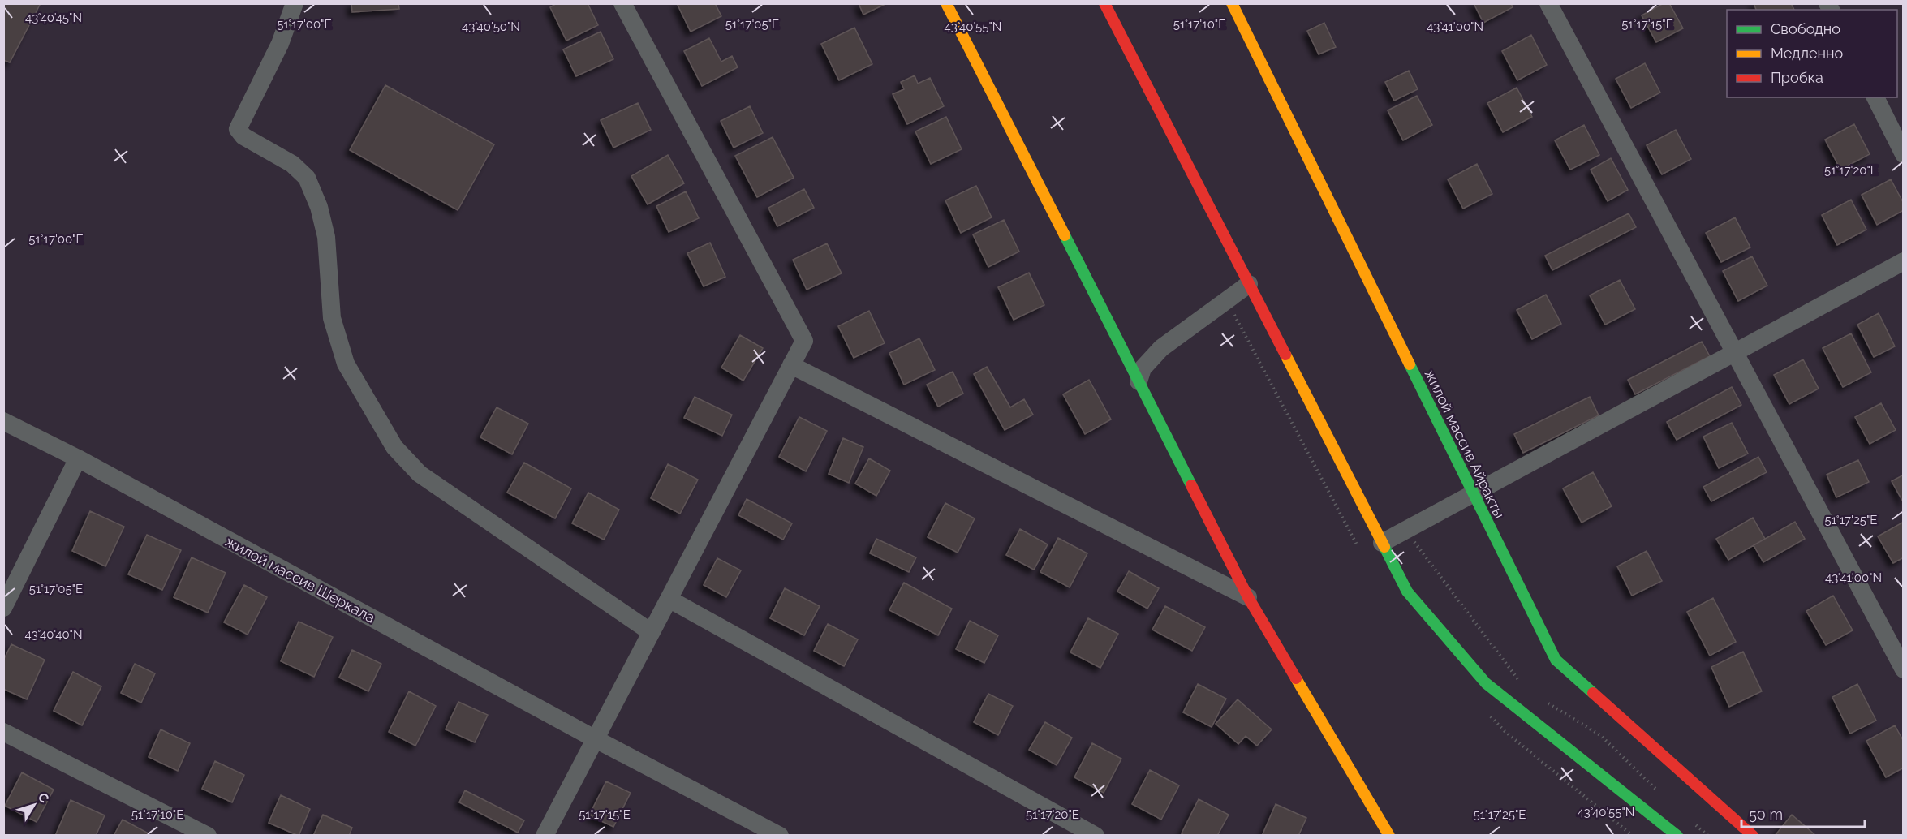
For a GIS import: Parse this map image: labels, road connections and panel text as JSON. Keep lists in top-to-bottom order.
{
  "streets": {
    "street": ["жилой массив Айракты", "жилой массив Шеркала"]
  },
  "legend": ["Свободно", "Медленно", "Пробка"],
  "scale_bar": "50 m",
  "north": "top right",
  "coordinates": [
    "43°40'45\"N",
    "51°17'00\"E",
    "51°17'05\"E",
    "51°17'10\"E",
    "51°17'15\"E",
    "43°41'00\"N",
    "43°40'50\"N",
    "43°40'55\"N",
    "51°17'20\"E",
    "51°17'25\"E",
    "43°40'40\"N"
  ]
}
